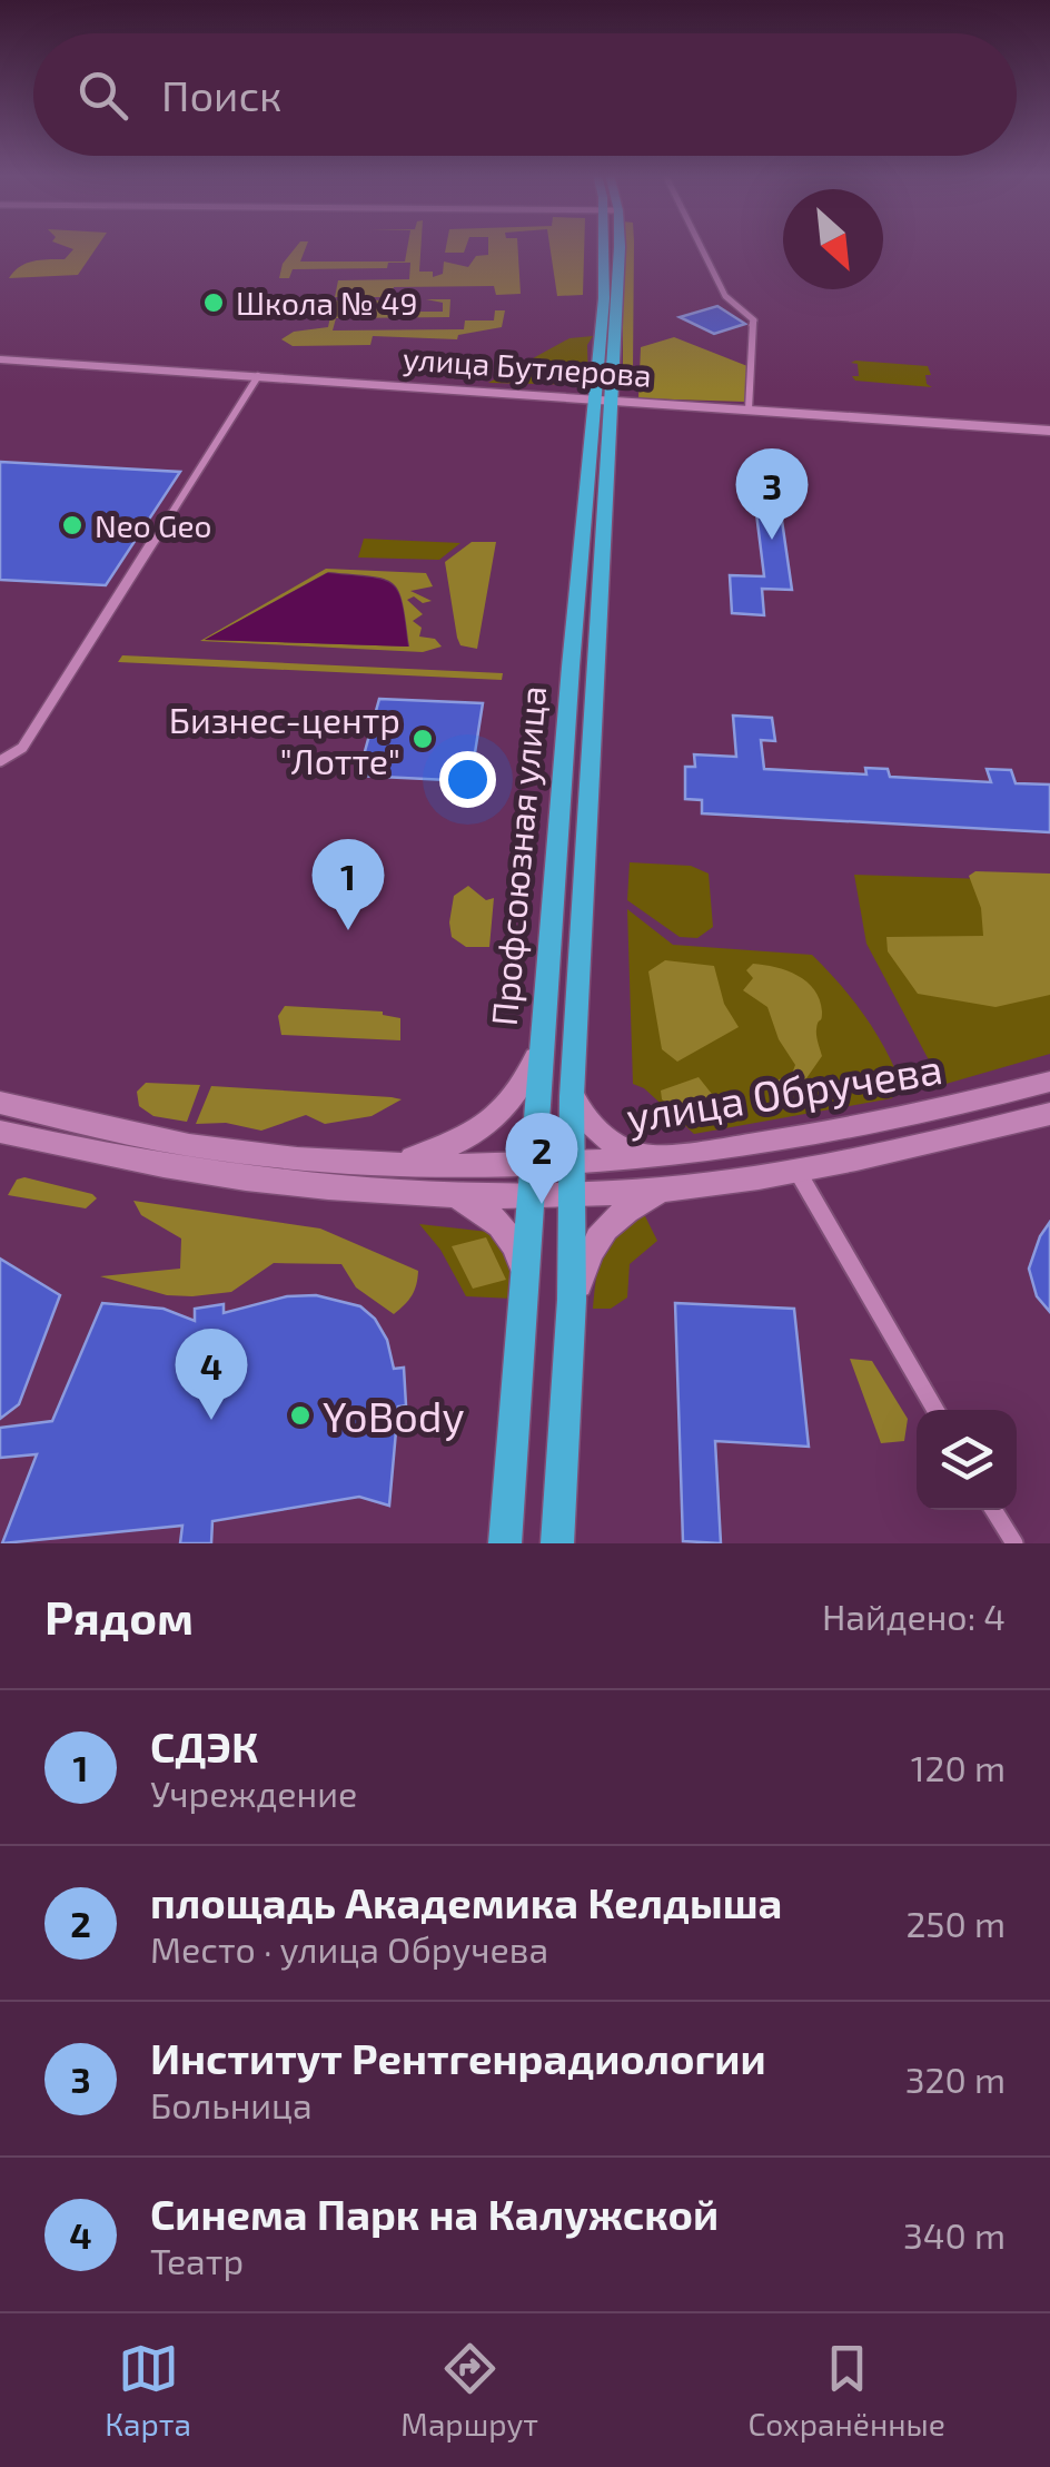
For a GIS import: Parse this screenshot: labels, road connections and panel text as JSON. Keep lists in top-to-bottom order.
{
  "streets": {
    "main road": ["улица Бутлерова", "Профсоюзная улица", "улица Обручева"]
  },
  "crossings": [
    ["улица Бутлерова", "Профсоюзная улица"],
    ["Профсоюзная улица", "улица Обручева"]
  ],
  "places": [
    "Школа № 49",
    "Neo Geo",
    "Бизнес-центр \"Лотте\"",
    "YoBody"
  ],
  "north": "bottom right",
  "page": {
    "search": "Поиск",
    "pins": [
      "3",
      "1",
      "2",
      "4"
    ],
    "heading": ["Рядом", "Найдено: 4"],
    "list": [
      {
        "mark": "1",
        "name": "СДЭК",
        "note": "Учреждение",
        "value": "120 m"
      },
      {
        "mark": "2",
        "name": "площадь Академика Келдыша",
        "note": "Место · улица Обручева",
        "value": "250 m"
      },
      {
        "mark": "3",
        "name": "Институт Рентгенрадиологии",
        "note": "Больница",
        "value": "320 m"
      },
      {
        "mark": "4",
        "name": "Синема Парк на Калужской",
        "note": "Театр",
        "value": "340 m"
      }
    ],
    "nav": ["Карта", "Маршрут", "Сохранённые"]
  }
}
